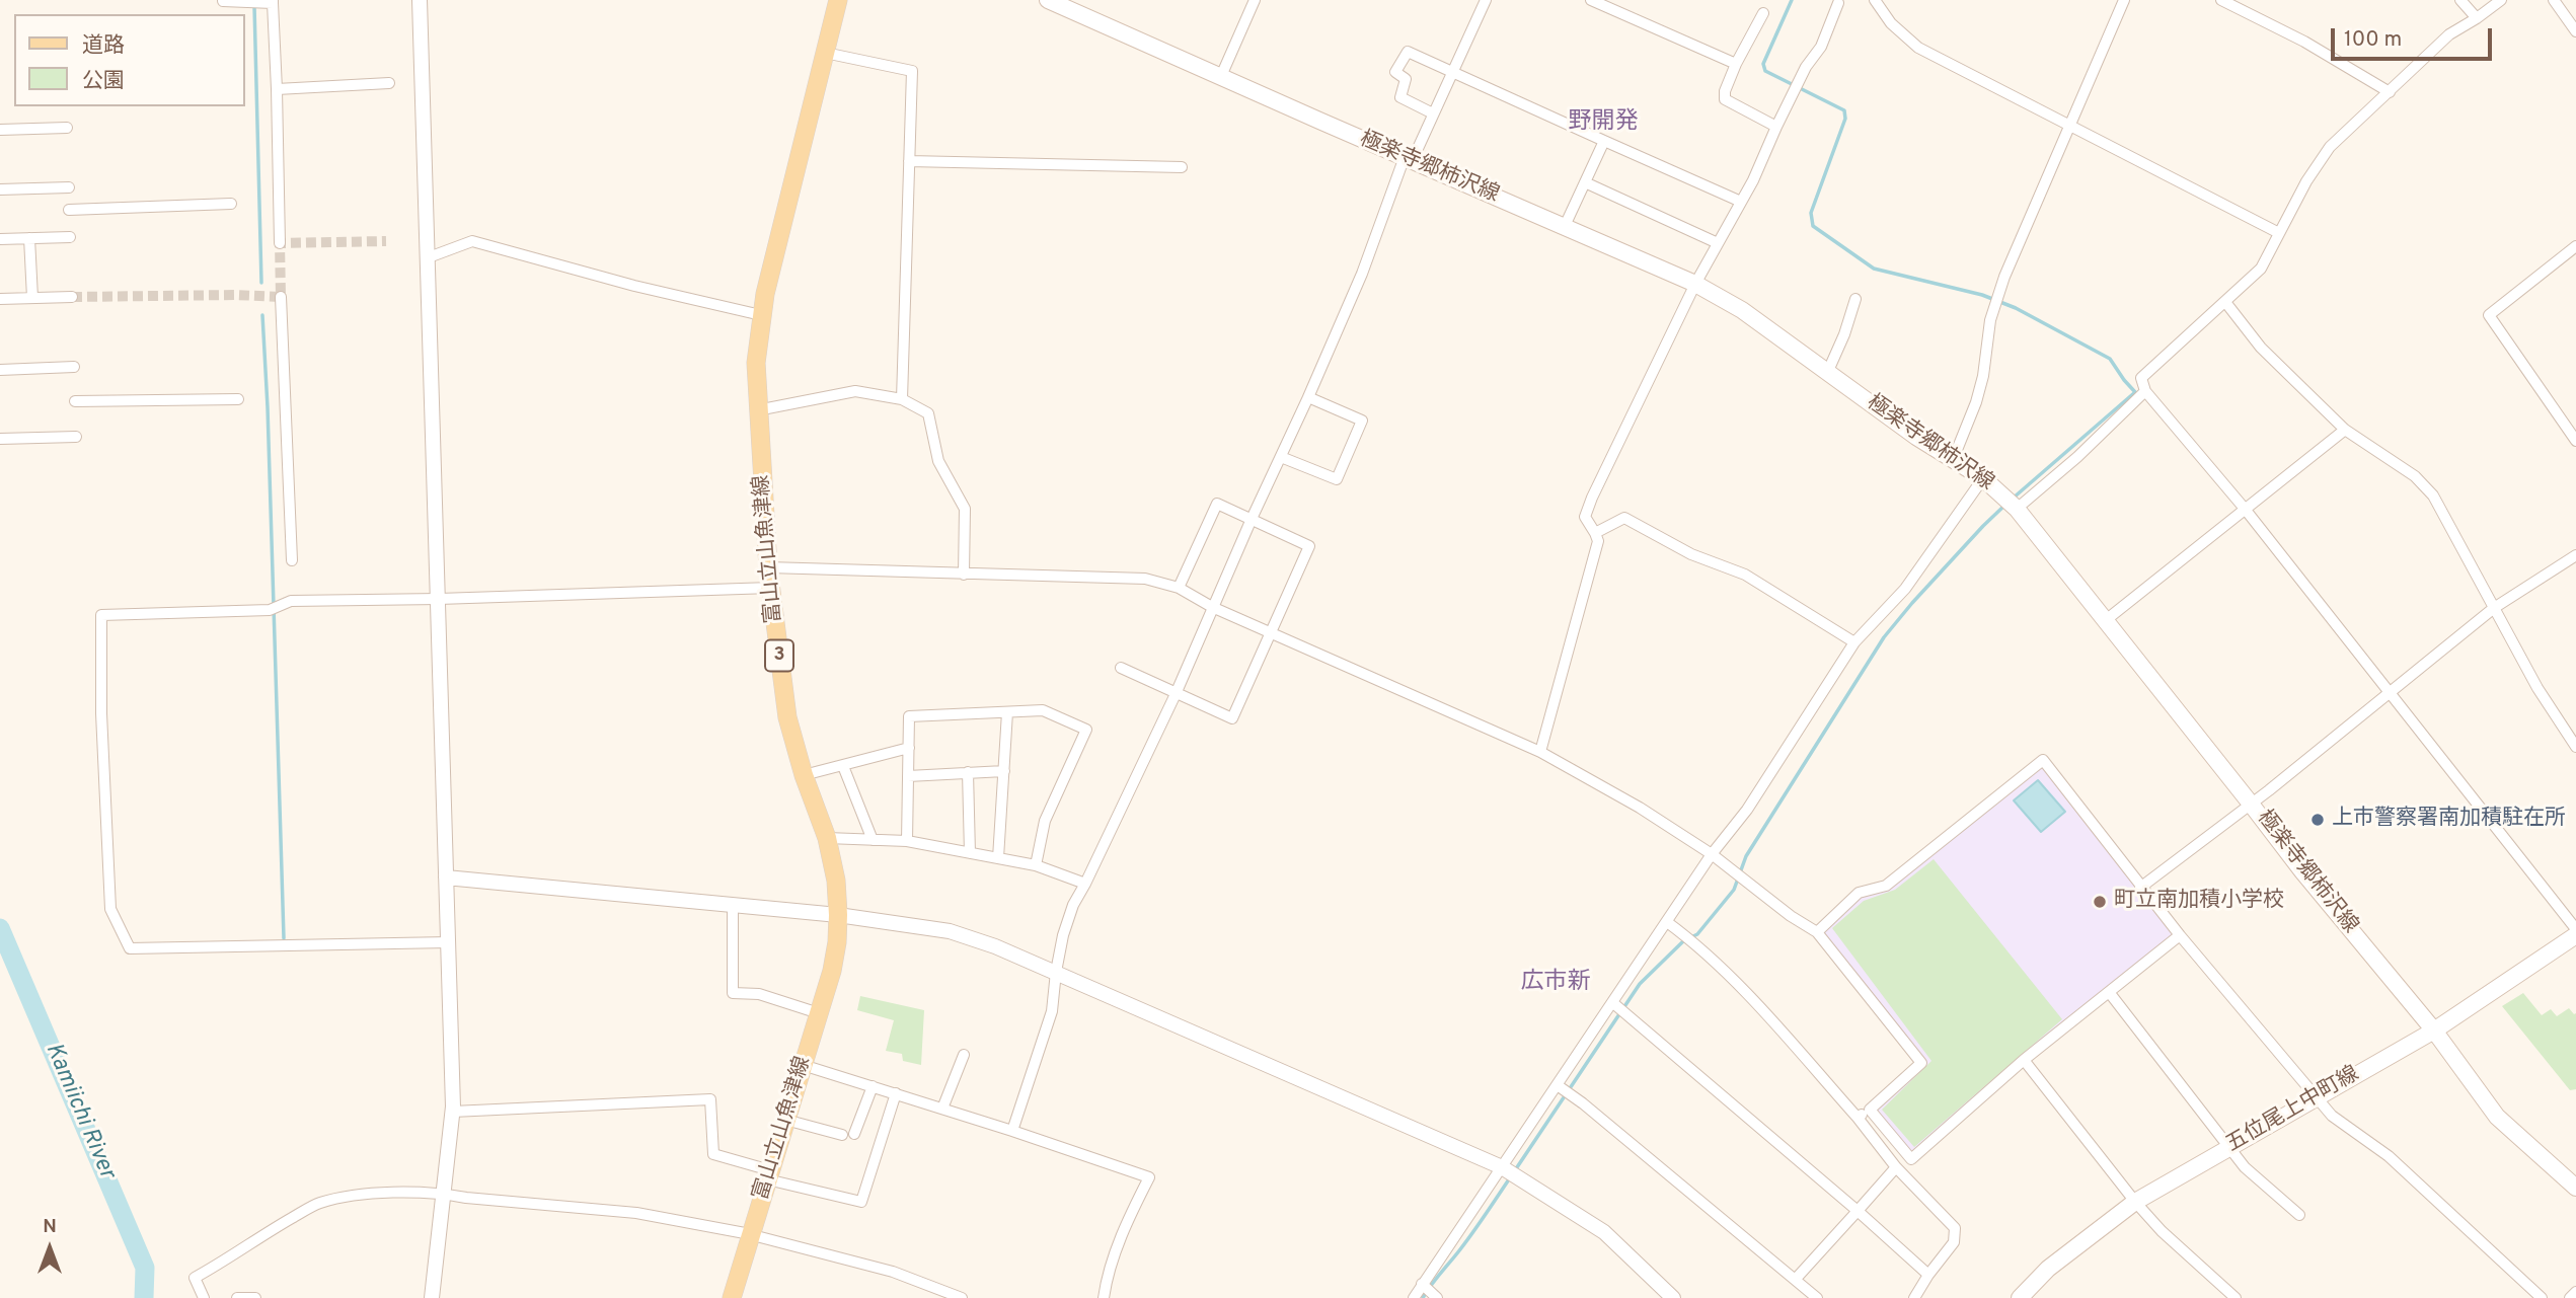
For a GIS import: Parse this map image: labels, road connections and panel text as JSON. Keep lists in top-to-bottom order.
{
  "streets": {
    "main road": [
      "極楽寺郷柿沢線",
      "富山立山魚津線",
      "3",
      "五位尾上中町線"
    ]
  },
  "crossings": [
    ["極楽寺郷柿沢線", "五位尾上中町線"]
  ],
  "districts": ["野開発", "広市新"],
  "water": ["Kamiichi River"],
  "places": ["上市警察署南加積駐在所", "町立南加積小学校"],
  "legend": ["道路", "公園"],
  "scale_bar": "100 m",
  "north": "top"
}
